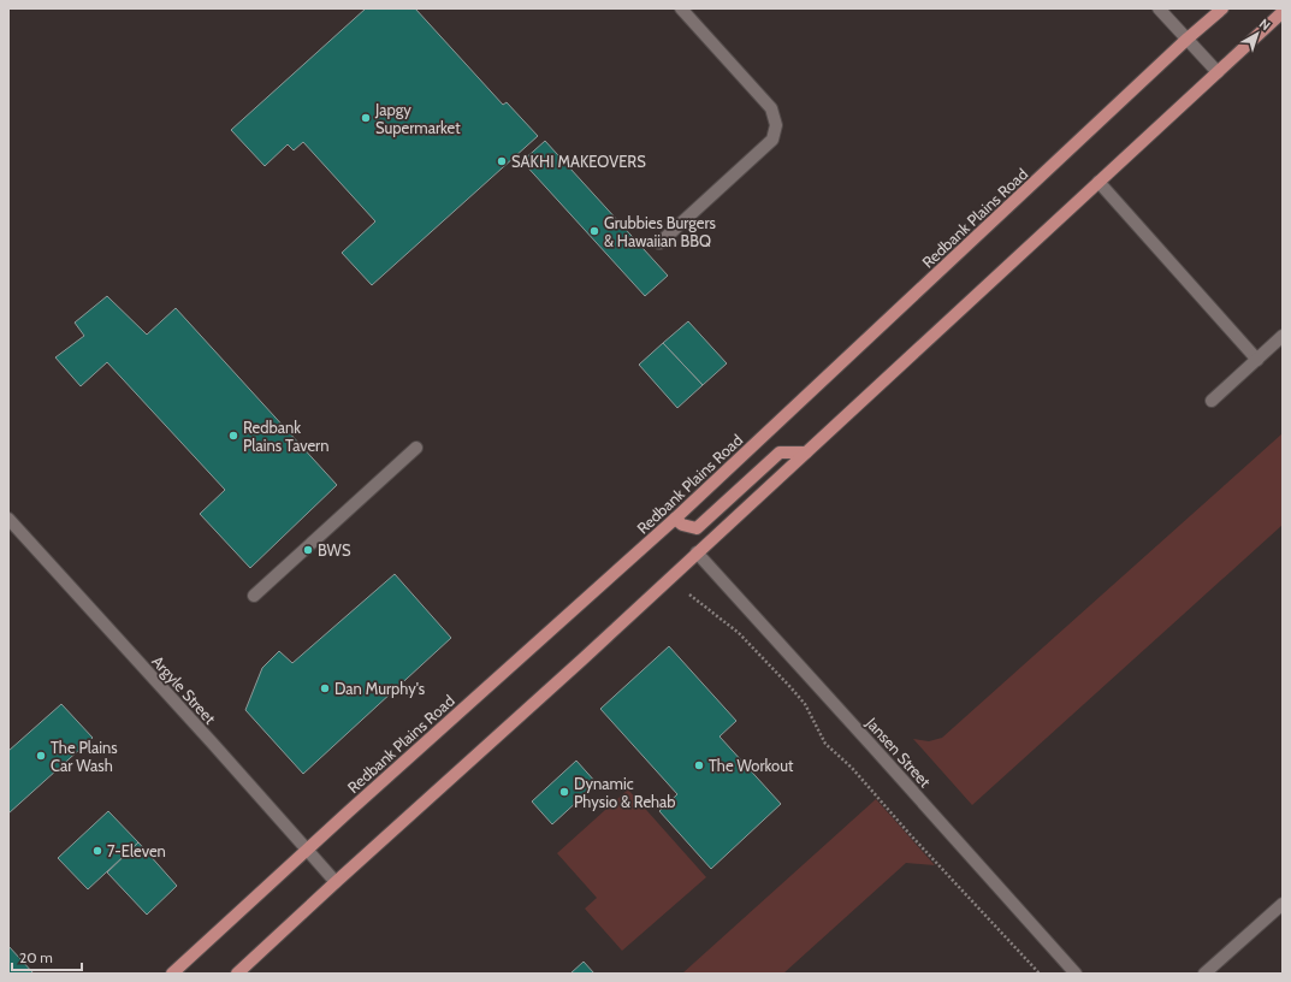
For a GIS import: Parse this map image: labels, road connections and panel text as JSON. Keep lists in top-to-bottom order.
{
  "streets": {
    "main road": ["Redbank Plains Road"],
    "street": ["Argyle Street", "Jansen Street"]
  },
  "crossings": [
    ["Redbank Plains Road", "Argyle Street"]
  ],
  "places": [
    "Japgy Supermarket",
    "SAKHI MAKEOVERS",
    "Grubbies Burgers & Hawaiian BBQ",
    "Redbank Plains Tavern",
    "BWS",
    "Dan Murphy's",
    "The Plains Car Wash",
    "The Workout",
    "Dynamic Physio & Rehab",
    "7-Eleven"
  ],
  "scale_bar": "20 m",
  "north": "top right"
}
